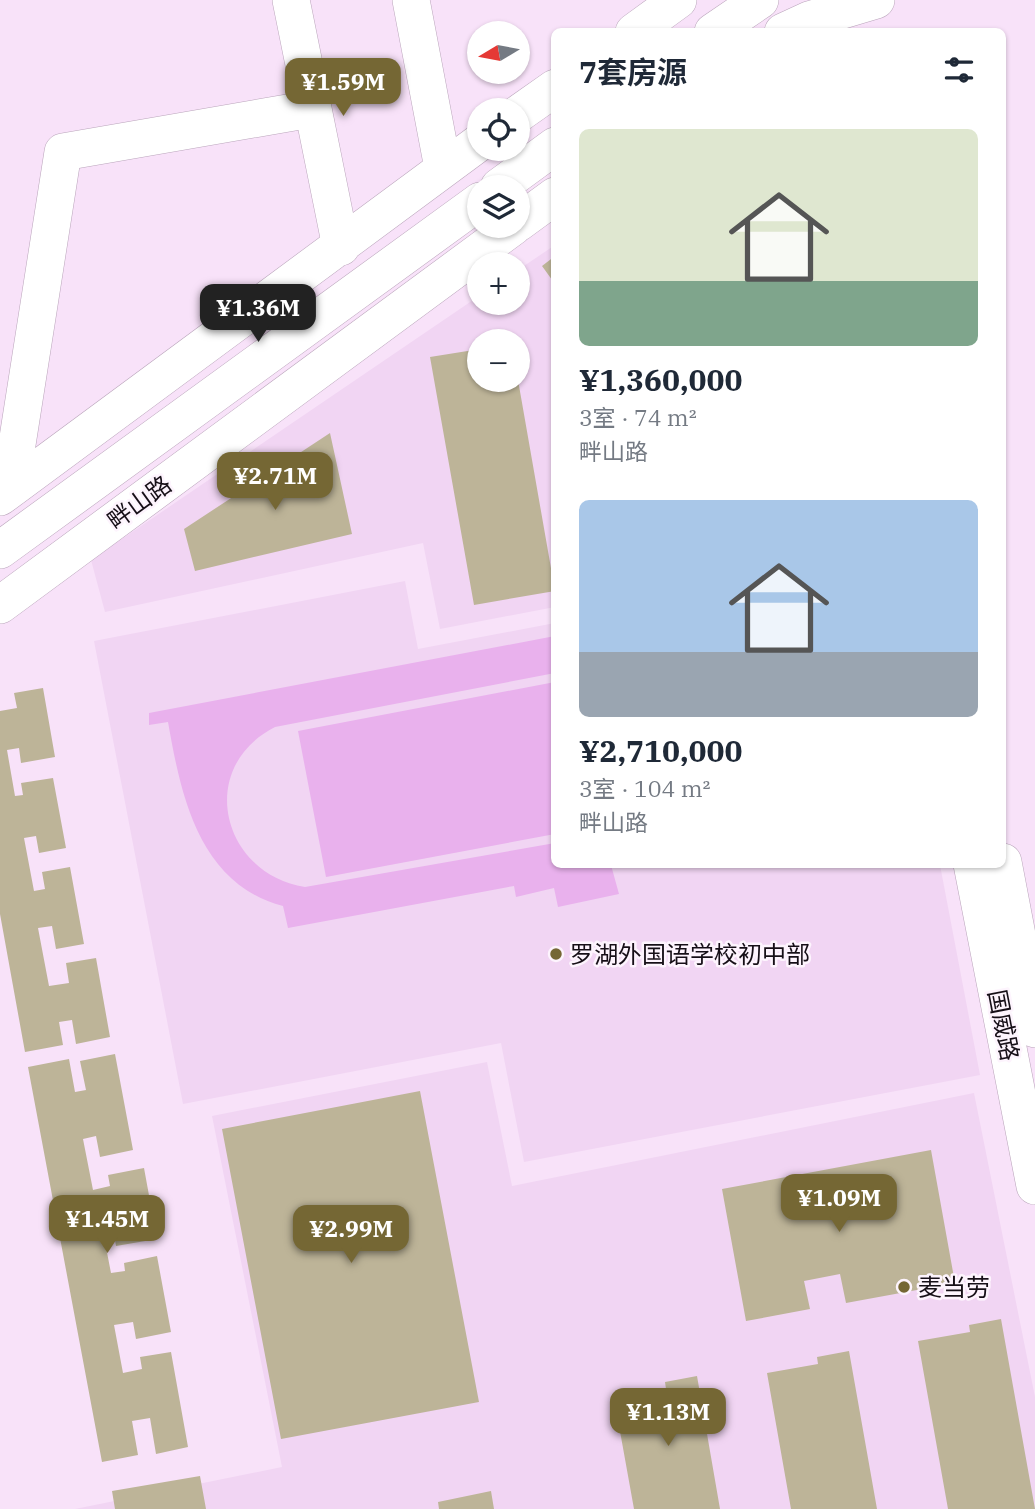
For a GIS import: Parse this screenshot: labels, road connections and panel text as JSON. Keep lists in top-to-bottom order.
{
  "streets": {
    "street": ["畔山路", "国威路"]
  },
  "places": ["罗湖外国语学校初中部", "麦当劳"],
  "north": "left",
  "page": {
    "map_buttons": ["+", "−"],
    "heading": "7套房源",
    "price": [
      "¥1.59M",
      "¥1.36M",
      "¥2.71M",
      "¥1.09M",
      "¥1.45M",
      "¥2.99M",
      "¥1.13M"
    ],
    "list": [
      {
        "name": "¥1,360,000",
        "note": "3室 · 74 m² · 畔山路"
      },
      {
        "name": "¥2,710,000",
        "note": "3室 · 104 m² · 畔山路"
      }
    ]
  }
}
